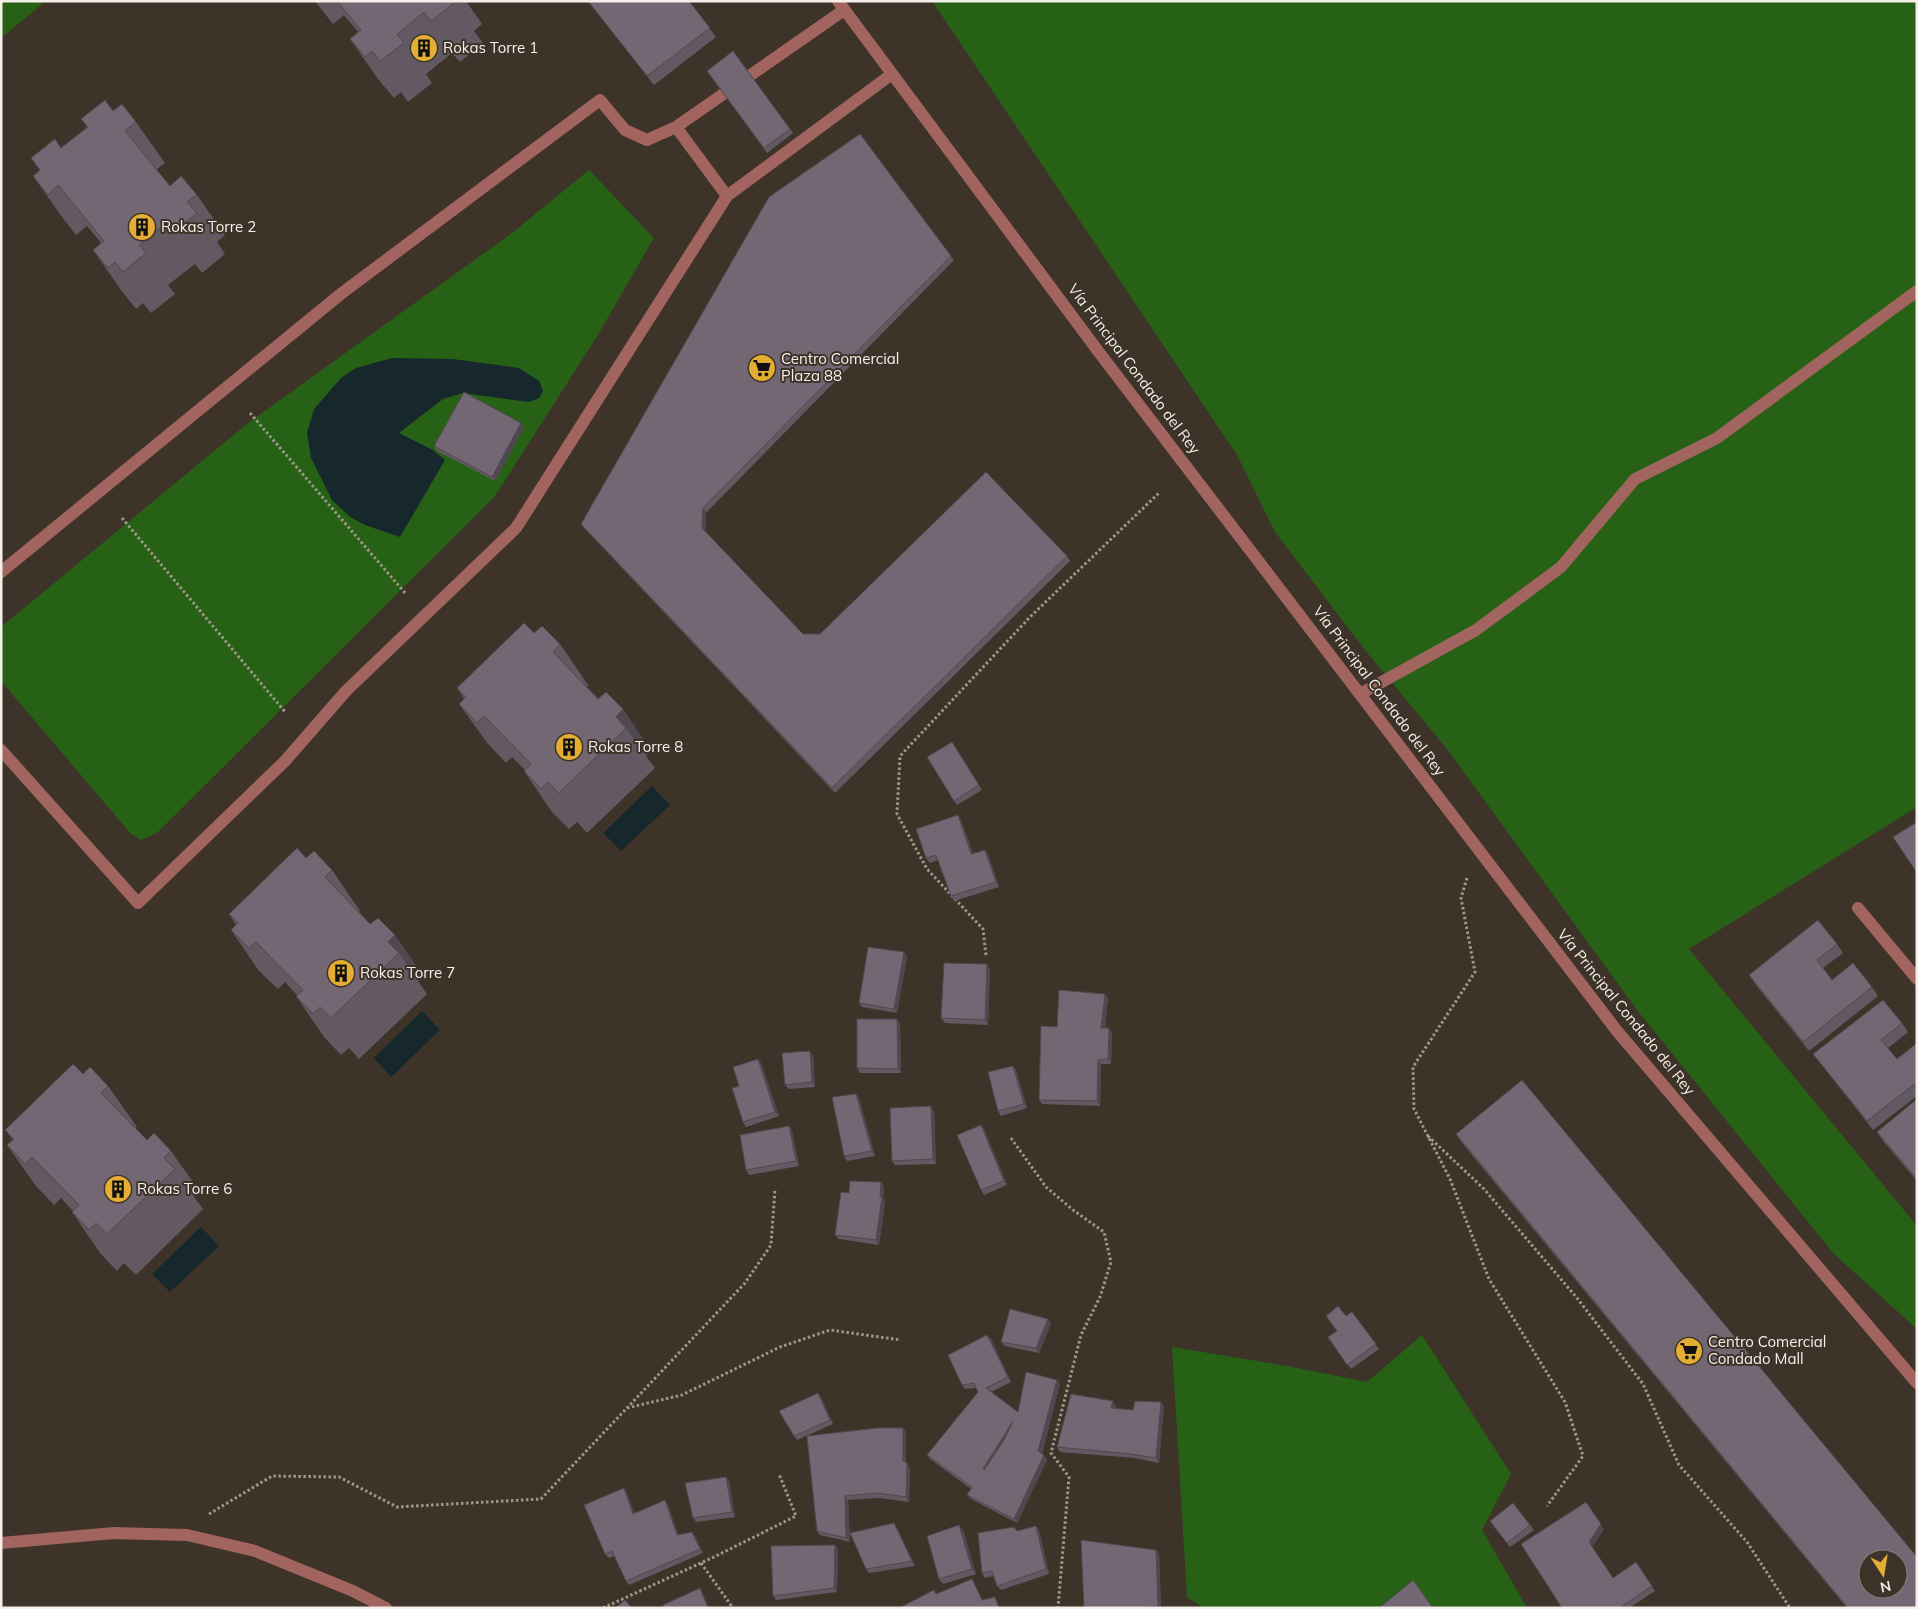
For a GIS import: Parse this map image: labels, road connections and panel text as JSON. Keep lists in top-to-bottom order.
{
  "streets": {
    "street": ["Vía Principal Condado del Rey"]
  },
  "places": {
    "building": [
      "Rokas Torre 1",
      "Rokas Torre 2",
      "Rokas Torre 8",
      "Rokas Torre 7",
      "Rokas Torre 6"
    ],
    "supermarket": ["Centro Comercial Plaza 88", "Centro Comercial Condado Mall"]
  },
  "north": "bottom"
}
